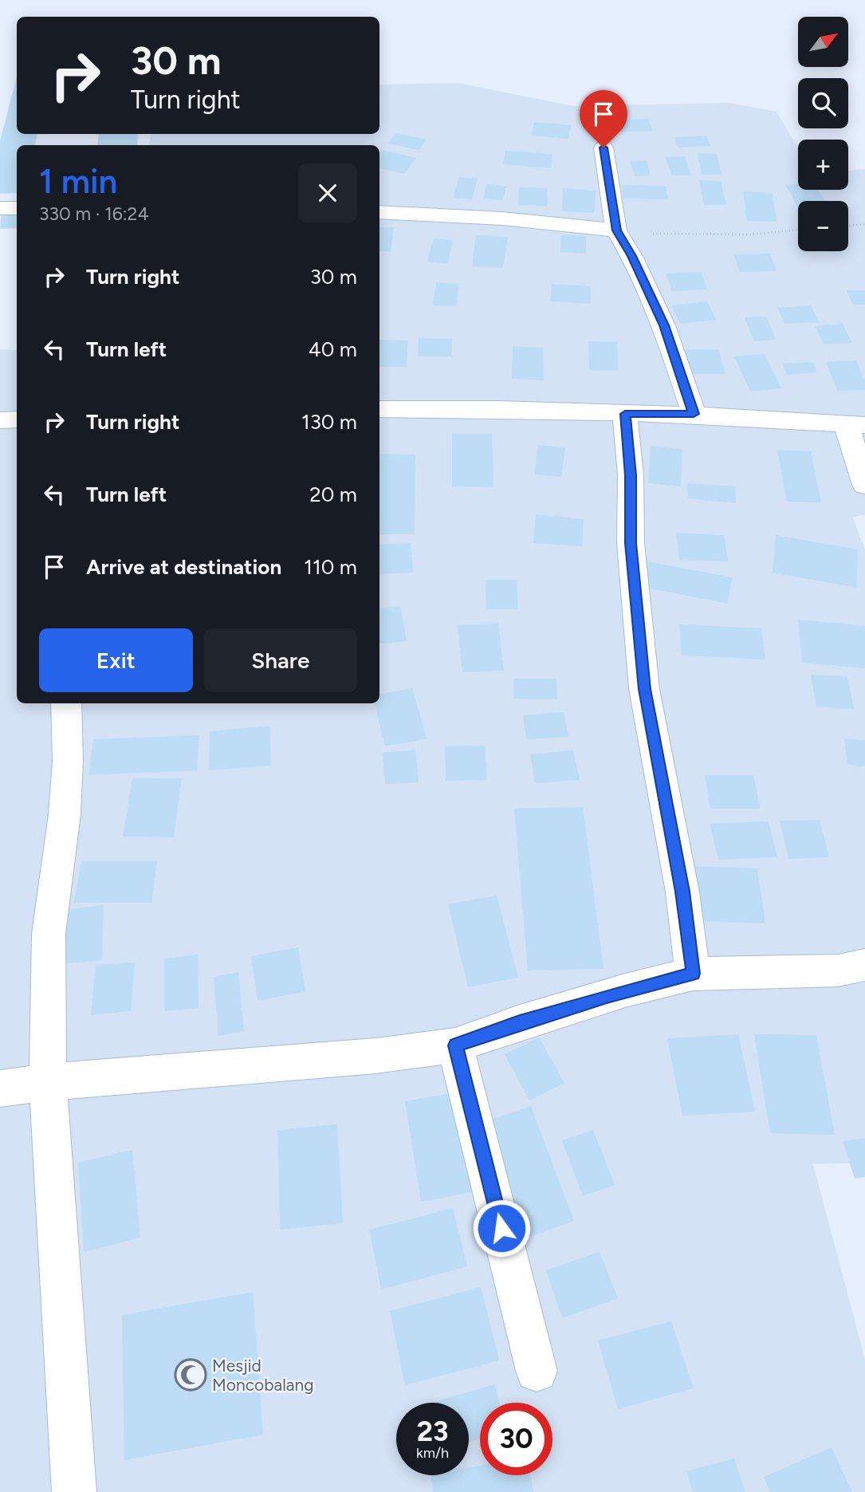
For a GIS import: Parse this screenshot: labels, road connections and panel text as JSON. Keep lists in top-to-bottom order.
{
  "places": {
    "mosque": ["Mesjid Moncobalang"]
  },
  "north": "top right",
  "page": {
    "map_buttons": ["+", "−"],
    "turn": ["30 m", "Turn right"],
    "heading": ["1 min", "330 m · 16:24"],
    "list": [
      {
        "name": "Turn right",
        "value": "30 m"
      },
      {
        "name": "Turn left",
        "value": "40 m"
      },
      {
        "name": "Turn right",
        "value": "130 m"
      },
      {
        "name": "Turn left",
        "value": "20 m"
      },
      {
        "name": "Arrive at destination",
        "value": "110 m"
      }
    ],
    "buttons": ["Exit", "Share"],
    "speed": "23 km/h",
    "limit": "30"
  }
}
